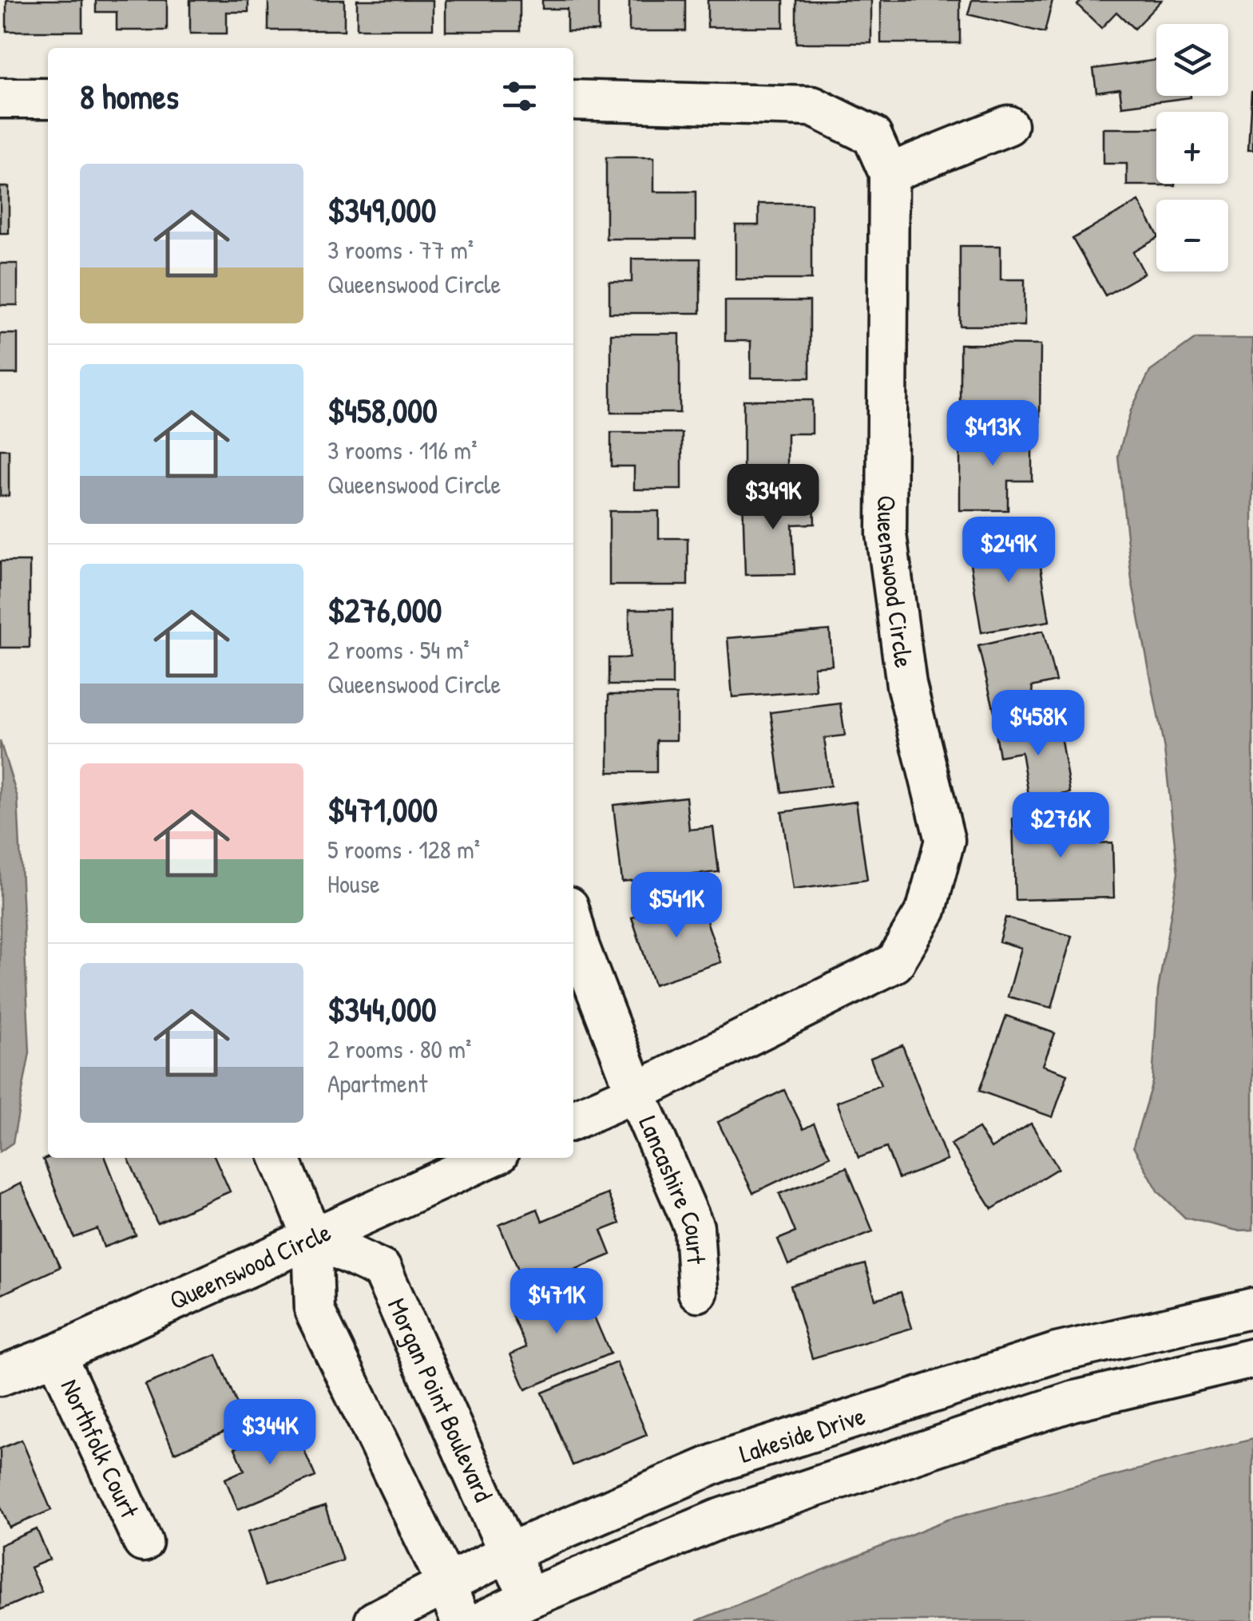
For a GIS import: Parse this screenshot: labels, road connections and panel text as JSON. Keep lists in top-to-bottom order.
{
  "streets": {
    "street": [
      "Queenswood Circle",
      "Lancashire Court",
      "Morgan Point Boulevard",
      "Lakeside Drive",
      "Northfolk Court"
    ]
  },
  "crossings": [
    ["Queenswood Circle", "Lancashire Court"],
    ["Queenswood Circle", "Morgan Point Boulevard"],
    ["Queenswood Circle", "Northfolk Court"],
    ["Morgan Point Boulevard", "Lakeside Drive"]
  ],
  "page": {
    "map_buttons": ["+", "−"],
    "heading": "8 homes",
    "list": [
      {
        "name": "$349,000",
        "note": "3 rooms · 77 m² · Queenswood Circle"
      },
      {
        "name": "$458,000",
        "note": "3 rooms · 116 m² · Queenswood Circle"
      },
      {
        "name": "$276,000",
        "note": "2 rooms · 54 m² · Queenswood Circle"
      },
      {
        "name": "$471,000",
        "note": "5 rooms · 128 m² · House"
      },
      {
        "name": "$344,000",
        "note": "2 rooms · 80 m² · Apartment"
      }
    ],
    "price": [
      "$413K",
      "$349K",
      "$249K",
      "$458K",
      "$276K",
      "$541K",
      "$471K",
      "$344K"
    ]
  }
}
